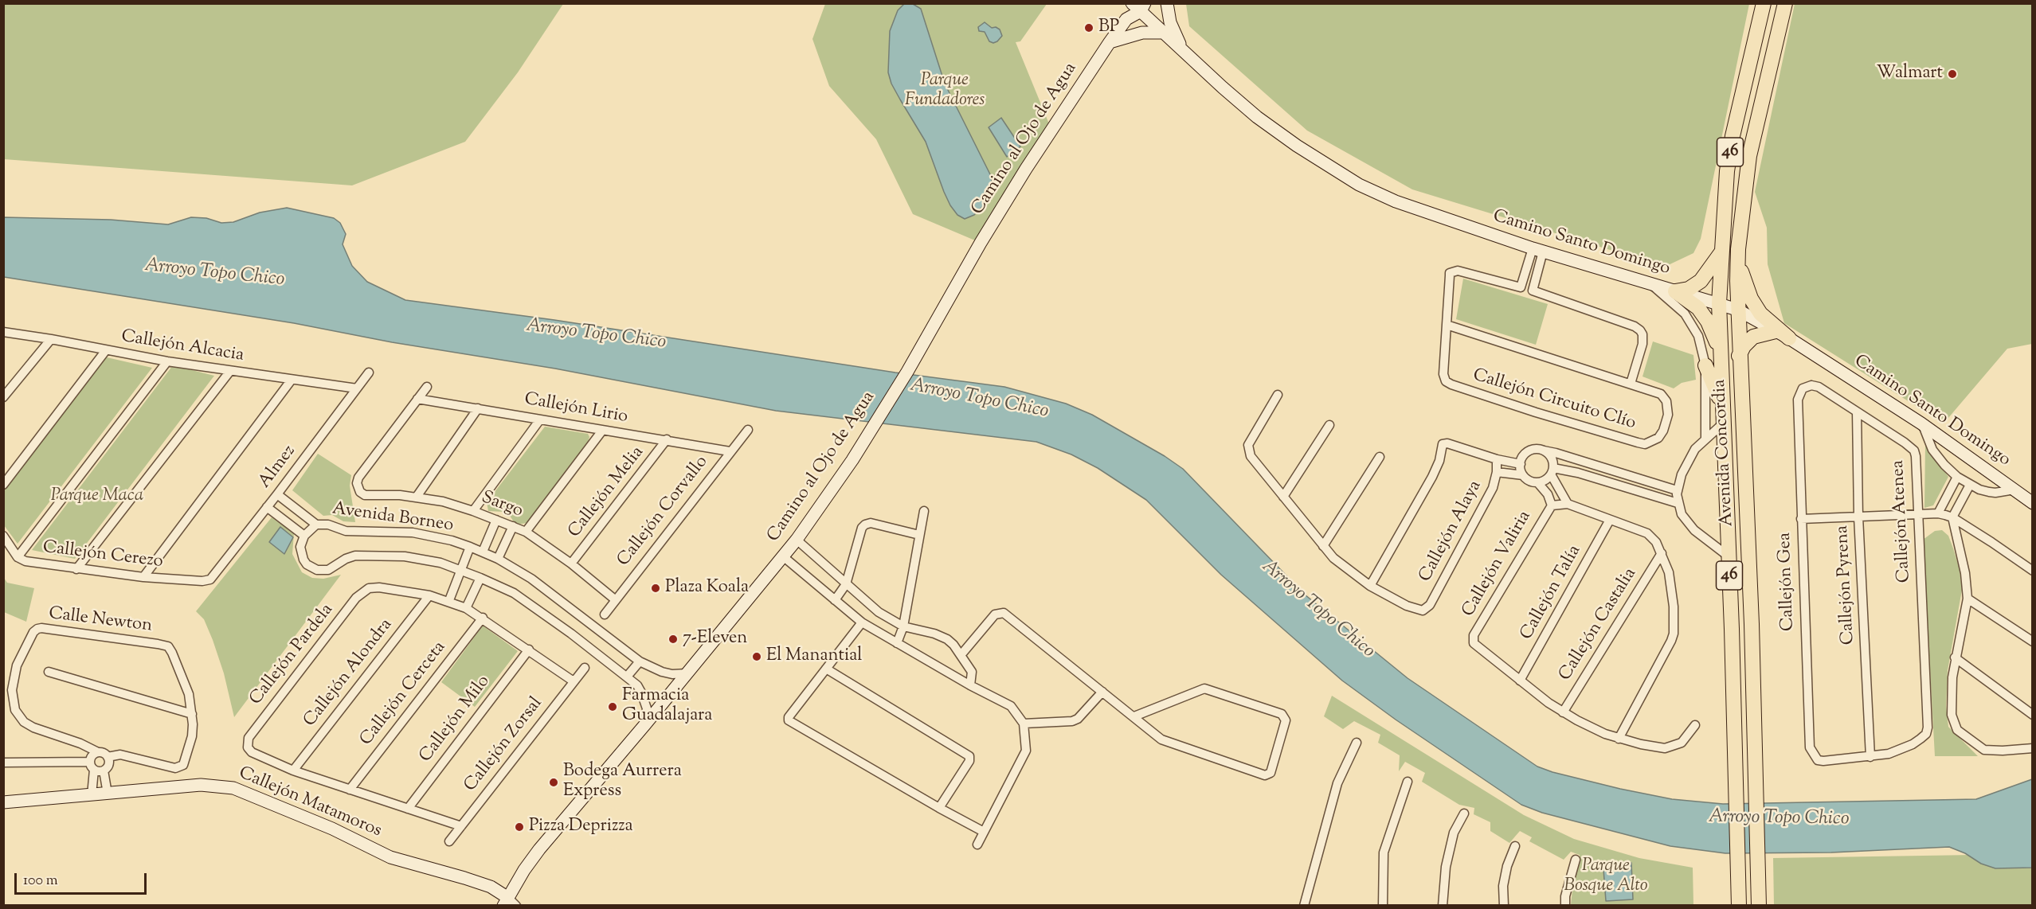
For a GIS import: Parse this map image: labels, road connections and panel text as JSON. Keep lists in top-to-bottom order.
{
  "streets": {
    "main road": ["46", "Avenida Concordia"],
    "street": [
      "Camino al Ojo de Agua",
      "Camino Santo Domingo",
      "Callejón Alcacia",
      "Callejón Circuito Clío",
      "Callejón Lirio",
      "Almez",
      "Callejón Melia",
      "Sargo",
      "Callejón Corvallo",
      "Avenida Borneo",
      "Callejón Atenea",
      "Callejón Alaya",
      "Callejón Cerezo",
      "Callejón Valiria",
      "Callejón Gea",
      "Callejón Pyrena",
      "Callejón Talía",
      "Calle Newton",
      "Callejón Castalia",
      "Callejón Pardela",
      "Callejón Alondra",
      "Callejón Cerceta",
      "Callejón Milo",
      "Callejón Zorsal",
      "Callejón Matamoros"
    ]
  },
  "crossings": [
    ["Camino al Ojo de Agua", "Camino Santo Domingo"],
    ["Camino al Ojo de Agua", "Avenida Borneo"],
    ["Camino al Ojo de Agua", "Callejón Matamoros"],
    ["Camino Santo Domingo", "Callejón Circuito Clío"],
    ["Camino Santo Domingo", "Avenida Concordia"],
    ["Callejón Alcacia", "Almez"],
    ["Callejón Lirio", "Callejón Melia"],
    ["Callejón Lirio", "Sargo"],
    ["Callejón Lirio", "Callejón Corvallo"],
    ["Almez", "Callejón Cerezo"],
    ["Callejón Melia", "Sargo"],
    ["Sargo", "Callejón Corvallo"],
    ["Callejón Atenea", "Callejón Gea"],
    ["Callejón Atenea", "Callejón Pyrena"],
    ["Callejón Valiria", "Callejón Talía"],
    ["Callejón Gea", "Callejón Pyrena"],
    ["Callejón Pardela", "Callejón Alondra"],
    ["Callejón Pardela", "Callejón Cerceta"],
    ["Callejón Pardela", "Callejón Milo"],
    ["Callejón Pardela", "Callejón Zorsal"]
  ],
  "water": ["Arroyo Topo Chico"],
  "parks": ["Parque Fundadores", "Parque Maca", "Parque Bosque Alto"],
  "places": [
    "BP",
    "Walmart",
    "Plaza Koala",
    "7-Eleven",
    "El Manantial",
    "Farmacia Guadalajara",
    "Bodega Aurrera Express",
    "Pizza Deprizza"
  ],
  "scale_bar": "100 m"
}
